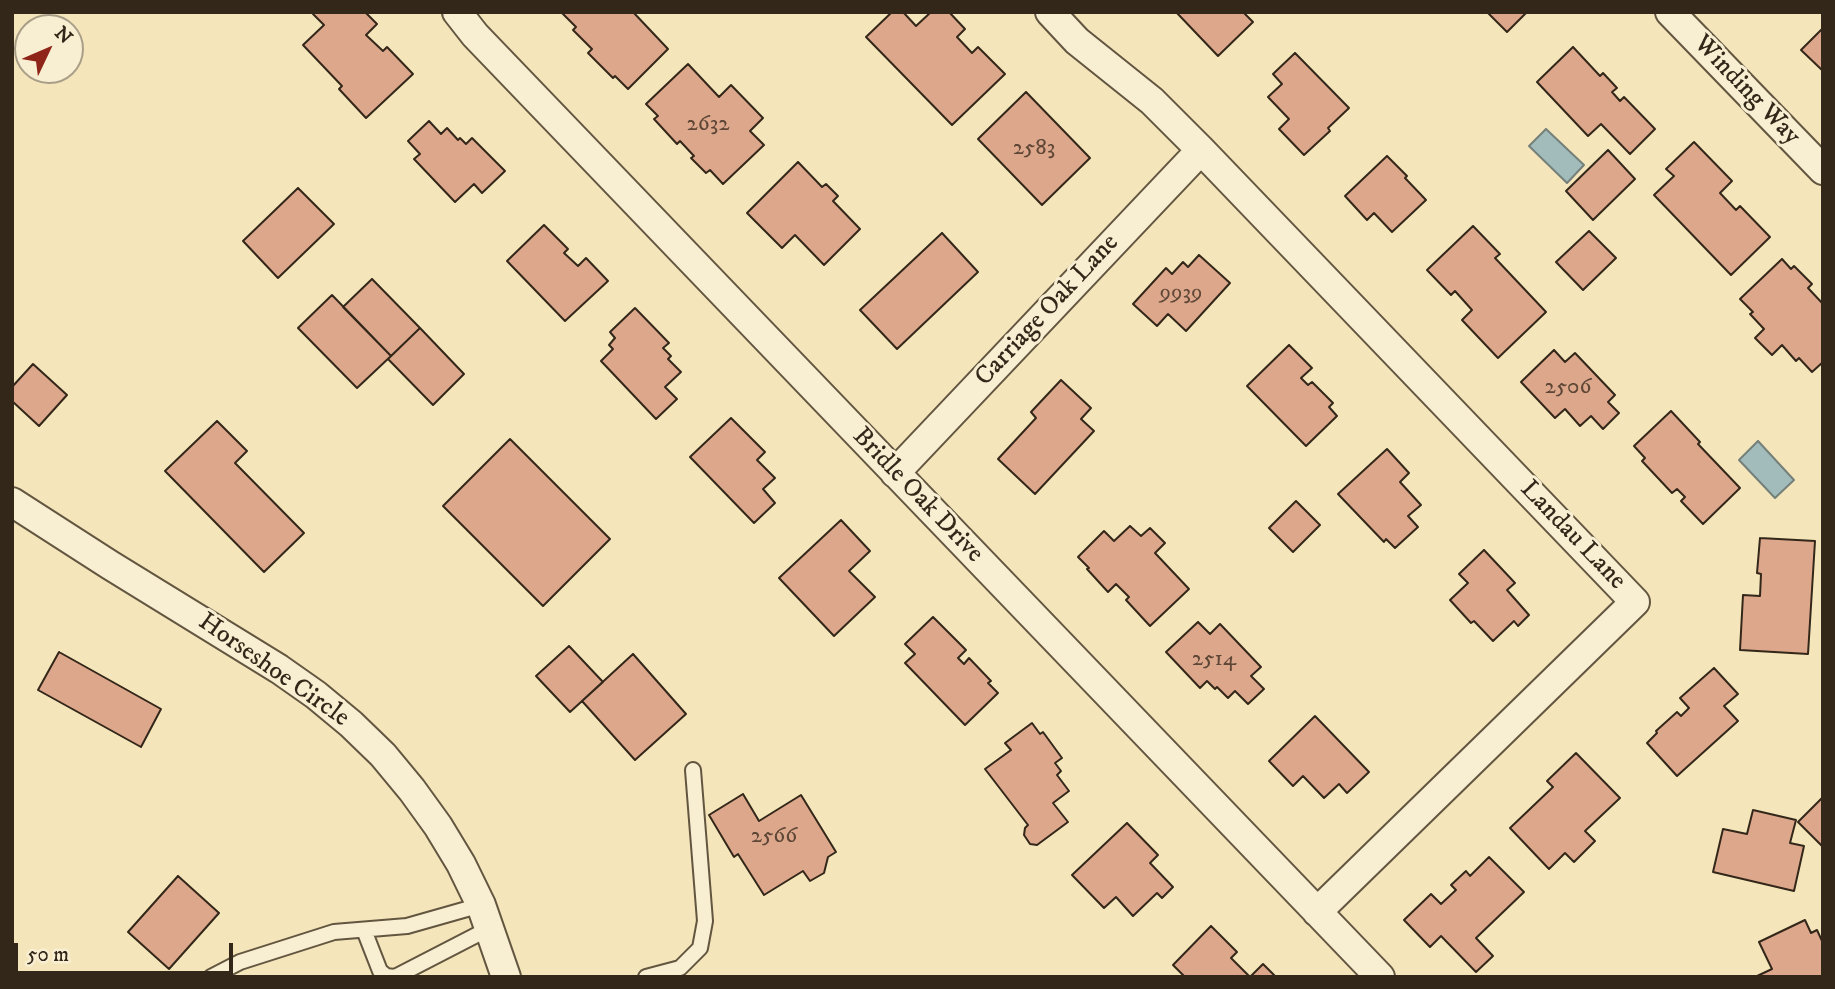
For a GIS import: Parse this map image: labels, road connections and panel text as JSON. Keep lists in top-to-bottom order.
{
  "streets": {
    "street": [
      "Winding Way",
      "Carriage Oak Lane",
      "Bridle Oak Drive",
      "Landau Lane",
      "Horseshoe Circle"
    ]
  },
  "crossings": [
    ["Carriage Oak Lane", "Bridle Oak Drive"],
    ["Carriage Oak Lane", "Landau Lane"],
    ["Bridle Oak Drive", "Landau Lane"]
  ],
  "house_numbers": [
    "2632",
    "2583",
    "9939",
    "2506",
    "2514",
    "2566"
  ],
  "scale_bar": "50 m",
  "north": "top right"
}
